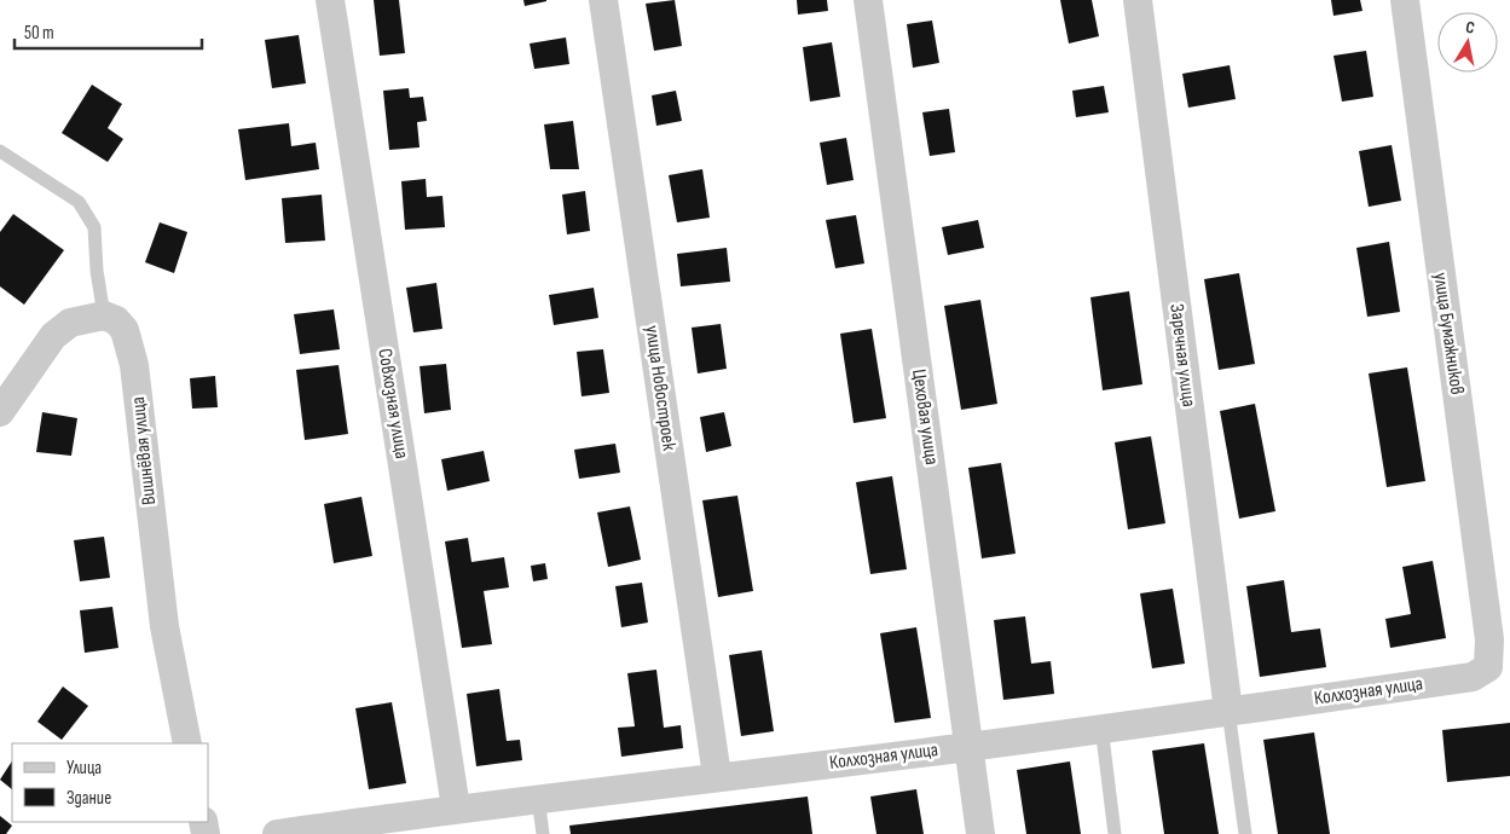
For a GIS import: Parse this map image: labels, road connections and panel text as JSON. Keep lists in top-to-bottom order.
{
  "streets": {
    "street": [
      "улица Бумажников",
      "Заречная улица",
      "улица Новостроек",
      "Совхозная улица",
      "Цеховая улица",
      "Вишнёвая улица",
      "Колхозная улица"
    ]
  },
  "crossings": [
    ["улица Бумажников", "Колхозная улица"],
    ["Заречная улица", "Колхозная улица"],
    ["улица Новостроек", "Колхозная улица"],
    ["Совхозная улица", "Колхозная улица"],
    ["Цеховая улица", "Колхозная улица"]
  ],
  "legend": ["Улица", "Здание"],
  "scale_bar": "50 m",
  "north": "top"
}
